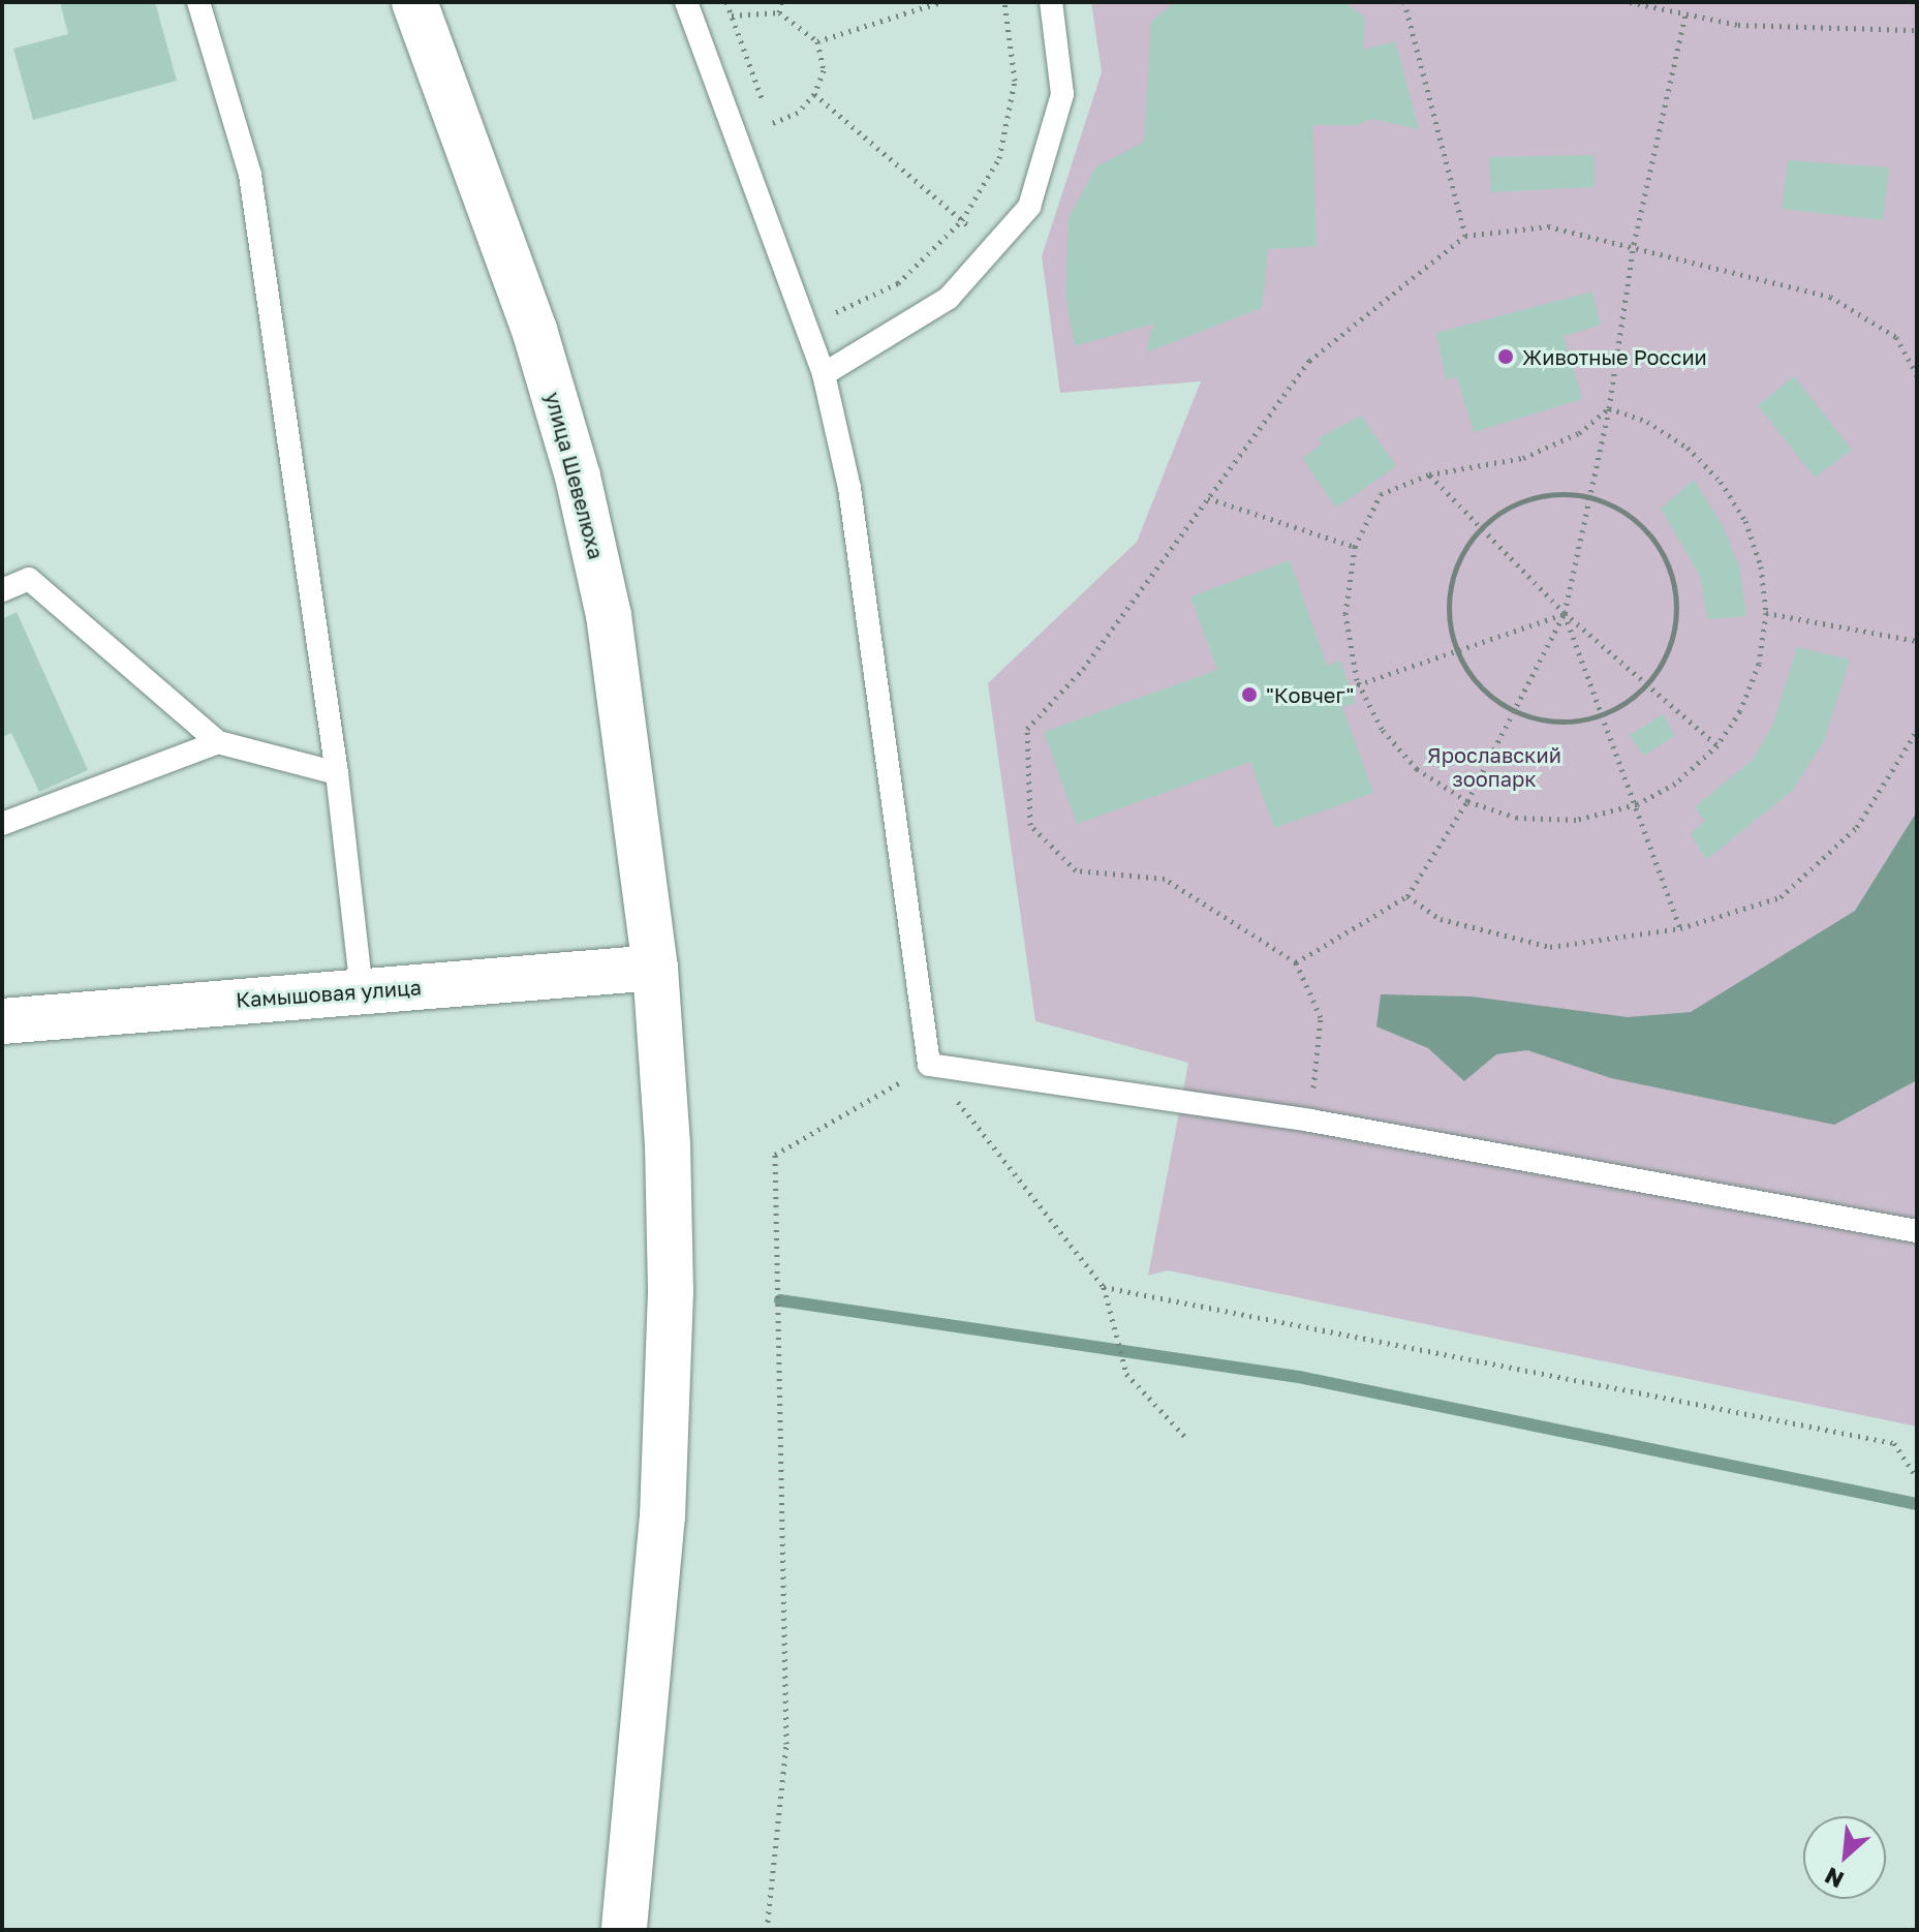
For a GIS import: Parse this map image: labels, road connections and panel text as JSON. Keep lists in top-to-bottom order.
{
  "streets": {
    "main road": ["улица Шевелюха", "Камышовая улица"]
  },
  "crossings": [
    ["улица Шевелюха", "Камышовая улица"]
  ],
  "parks": ["Ярославский зоопарк"],
  "places": ["Животные России", "\"Ковчег\""],
  "north": "bottom left"
}
